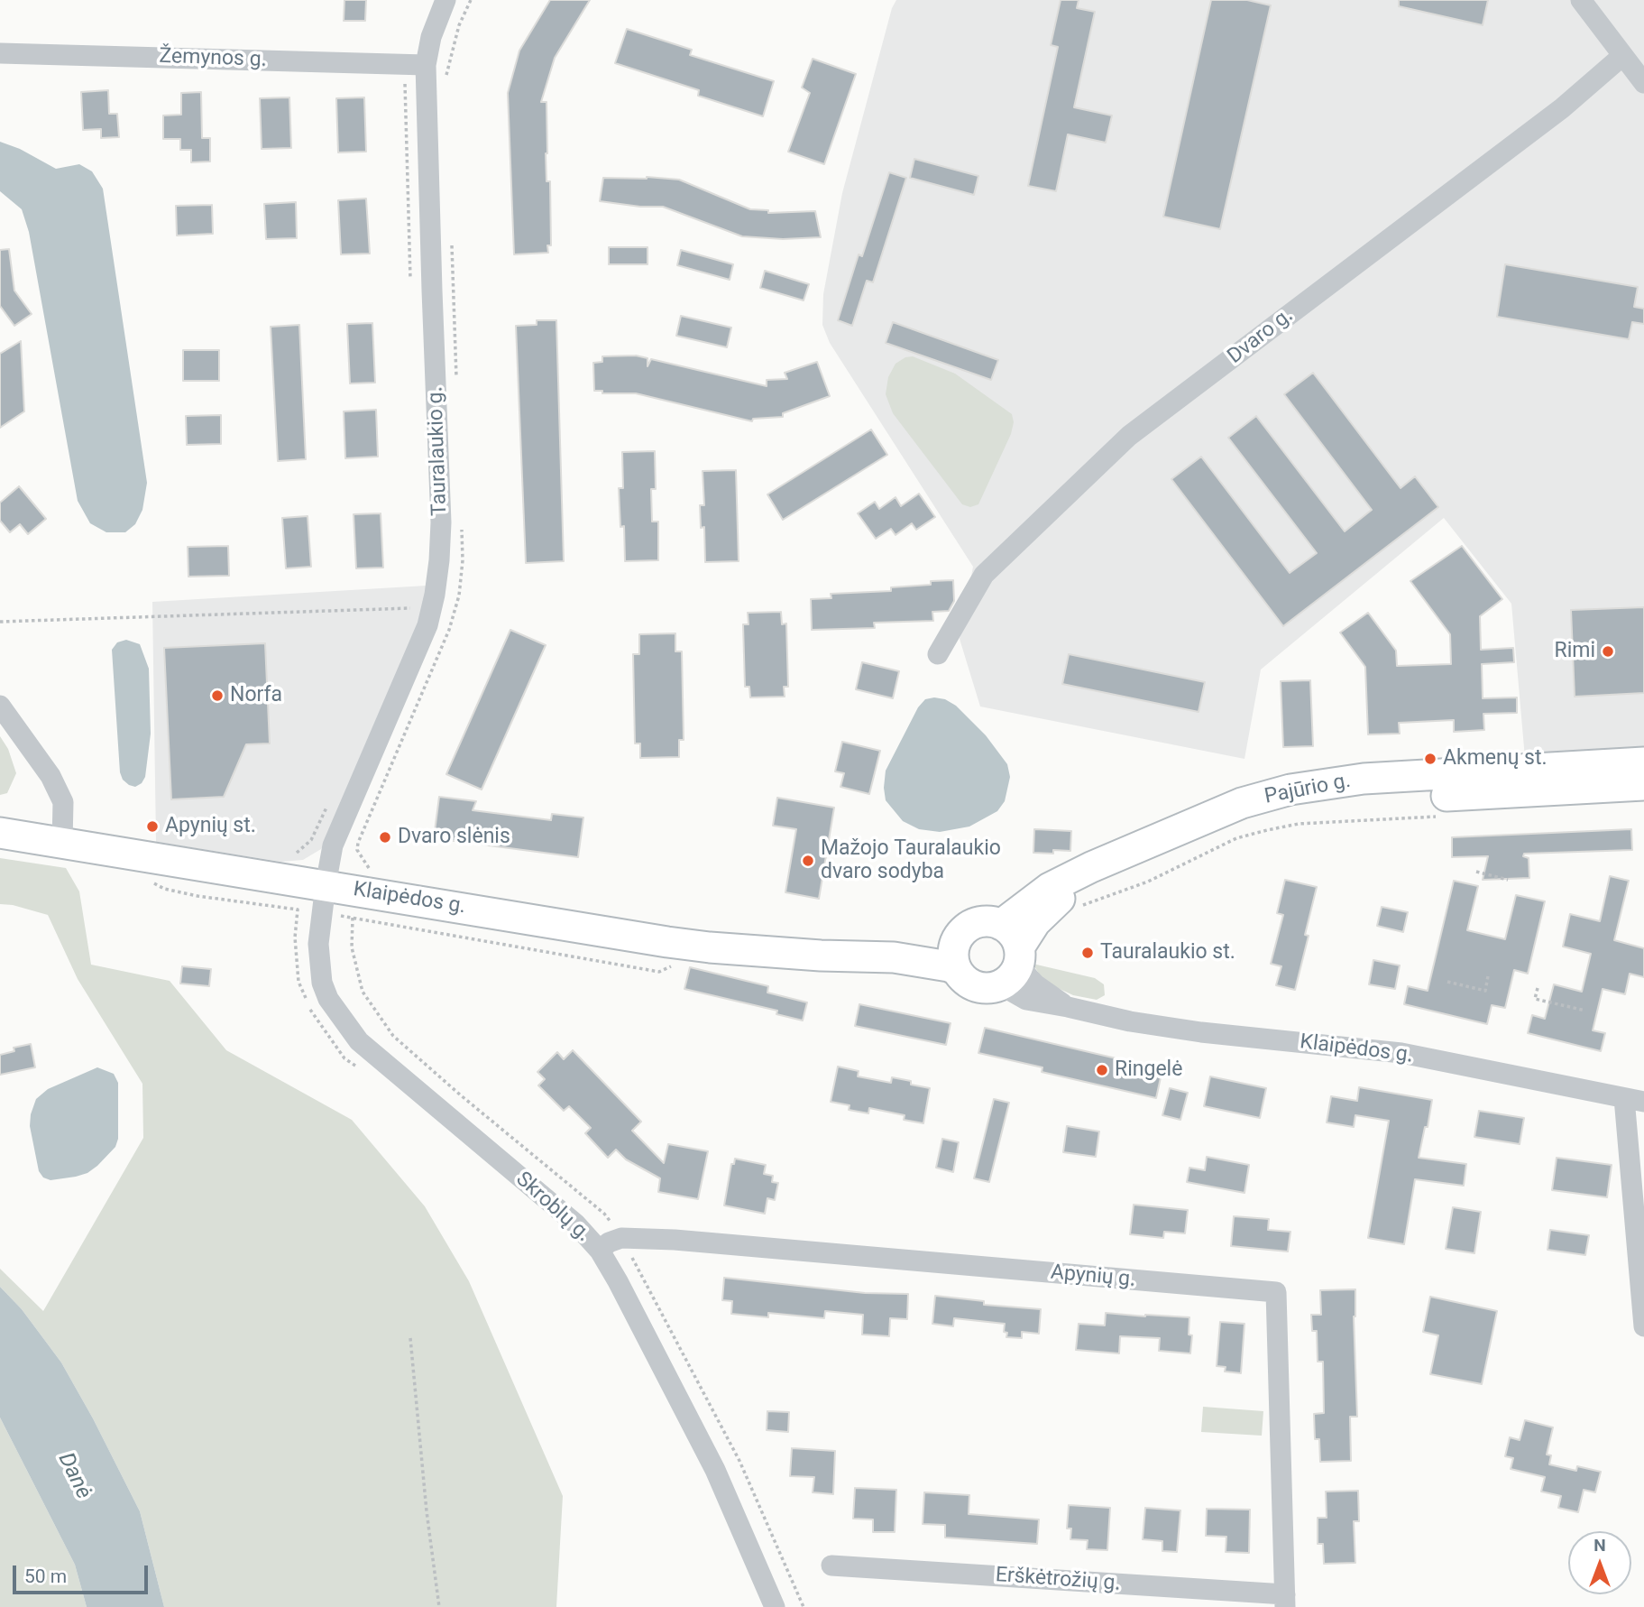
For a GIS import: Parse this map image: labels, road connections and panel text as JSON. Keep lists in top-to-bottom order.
{
  "streets": {
    "main road": ["Pajūrio g.", "Klaipėdos g."],
    "street": [
      "Žemynos g.",
      "Dvaro g.",
      "Tauralaukio g.",
      "Skroblų g.",
      "Apynių g.",
      "Erškėtrožių g."
    ]
  },
  "crossings": [
    ["Žemynos g.", "Tauralaukio g."],
    ["Tauralaukio g.", "Klaipėdos g."],
    ["Tauralaukio g.", "Skroblų g."],
    ["Pajūrio g.", "Klaipėdos g."],
    ["Klaipėdos g.", "Skroblų g."],
    ["Skroblų g.", "Apynių g."],
    ["Apynių g.", "Erškėtrožių g."]
  ],
  "water": ["Danė"],
  "places": [
    "Rimi",
    "Norfa",
    "Akmenų st.",
    "Apynių st.",
    "Dvaro slėnis",
    "Mažojo Tauralaukio dvaro sodyba",
    "Tauralaukio st.",
    "Ringelė"
  ],
  "scale_bar": "50 m",
  "north": "top"
}
